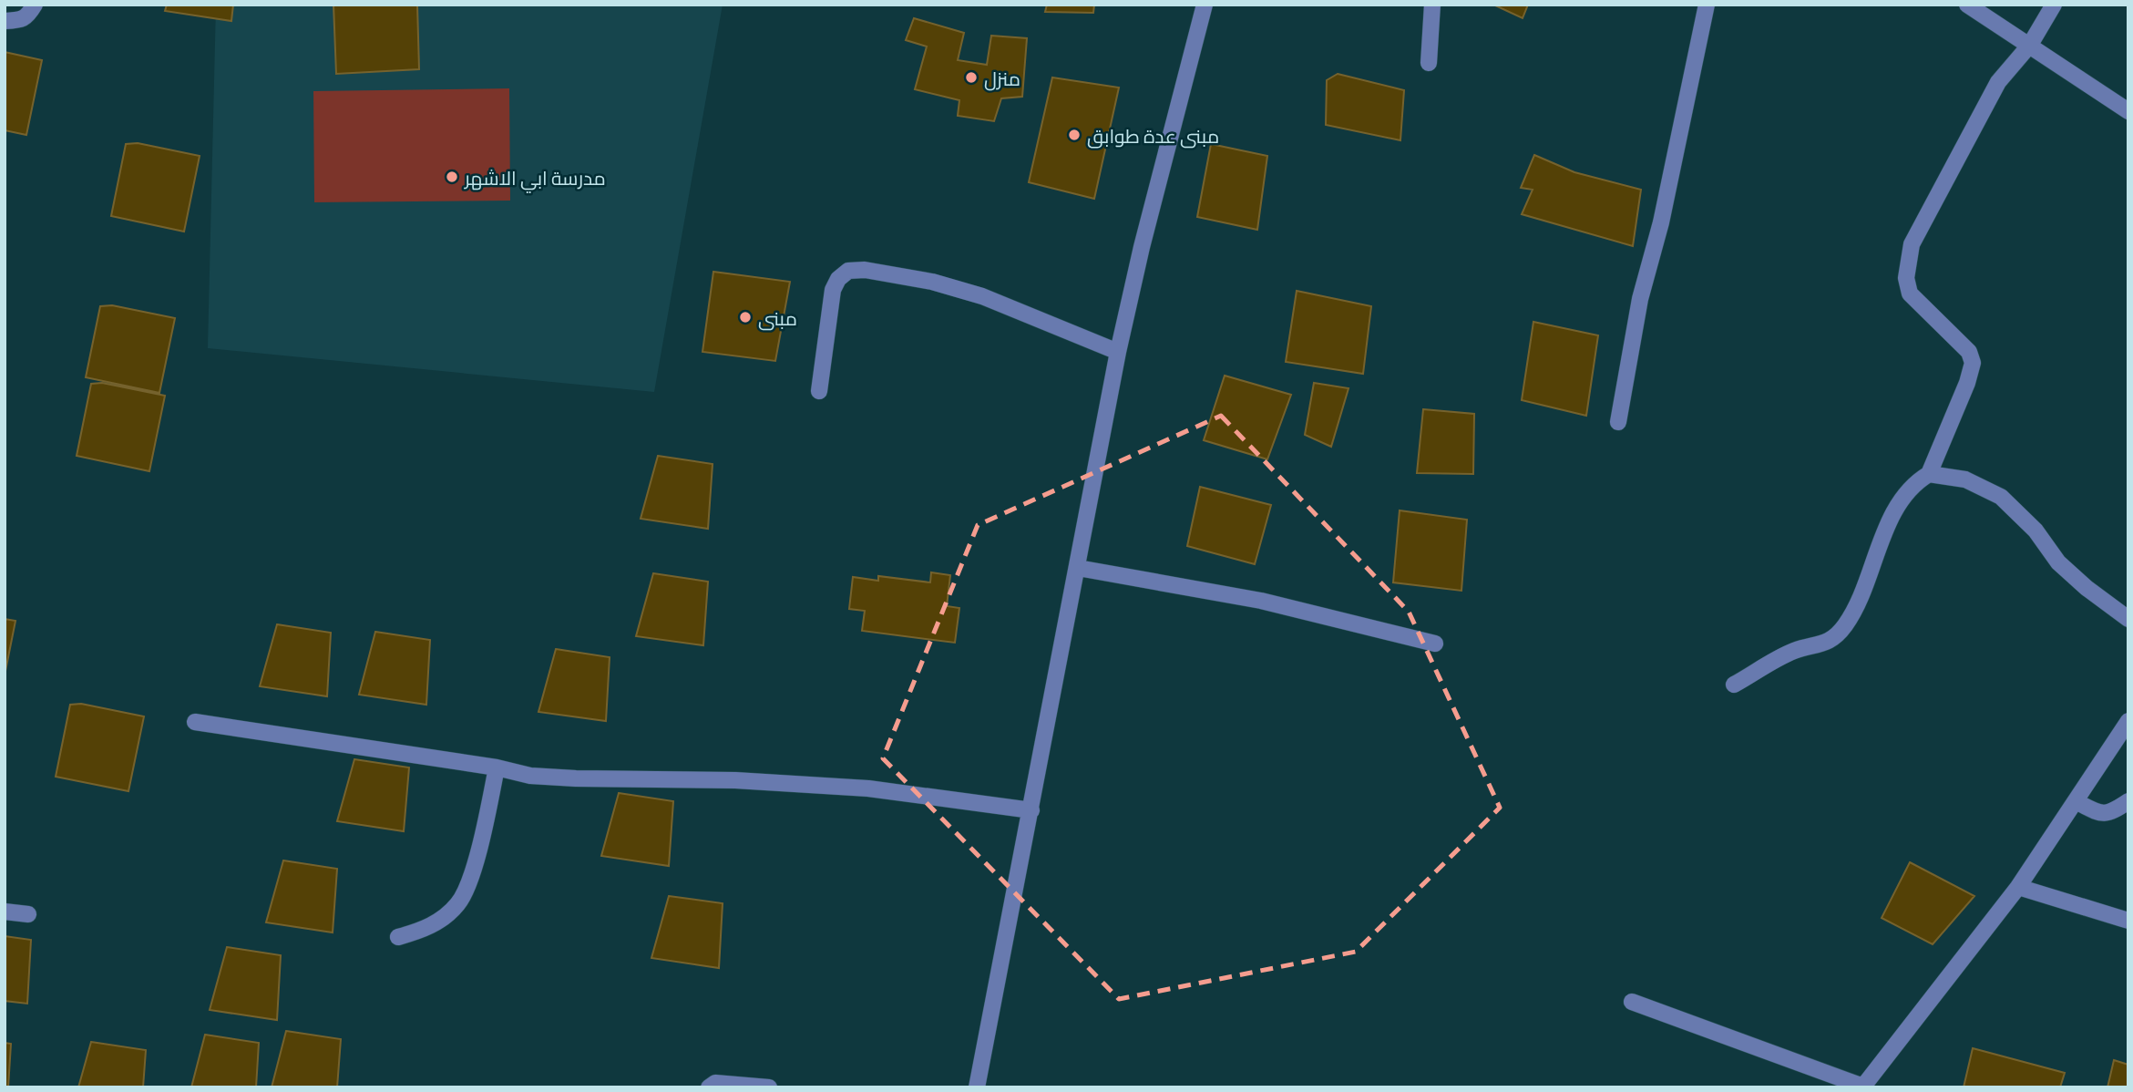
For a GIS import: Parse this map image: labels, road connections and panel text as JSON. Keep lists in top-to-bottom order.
{
  "places": [
    "منزل",
    "مبنى عدة طوابق",
    "مدرسة ابي الاشهر",
    "مبنى"
  ]
}
